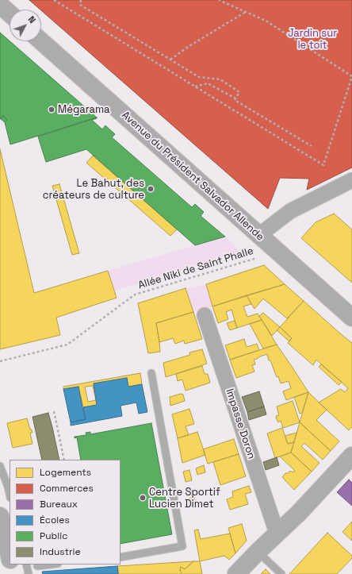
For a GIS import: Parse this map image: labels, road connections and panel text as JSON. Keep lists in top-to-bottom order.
{
  "streets": {
    "main road": ["Avenue du Président Salvador Allende"],
    "street": ["Impasse Doron"],
    "path": ["Allée Niki de Saint Phalle"]
  },
  "parks": ["Jardin sur le toit"],
  "places": ["Mégarama", "Le Bahut, des créateurs de culture", "Centre Sportif Lucien Dimet"],
  "legend": [
    "Logements",
    "Commerces",
    "Bureaux",
    "Écoles",
    "Public",
    "Industrie"
  ],
  "north": "top right"
}
